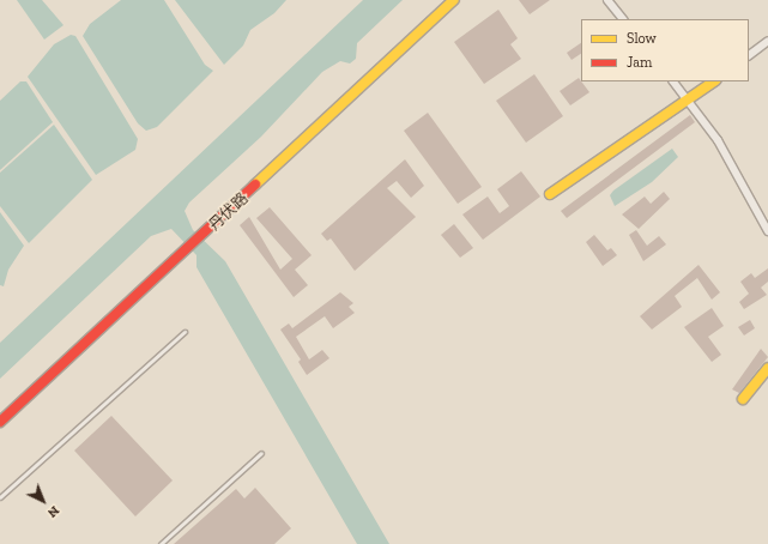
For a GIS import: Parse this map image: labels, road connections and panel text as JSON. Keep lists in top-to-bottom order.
{
  "streets": {
    "main road": ["丹伏路"]
  },
  "legend": ["Slow", "Jam"],
  "north": "bottom right"
}
